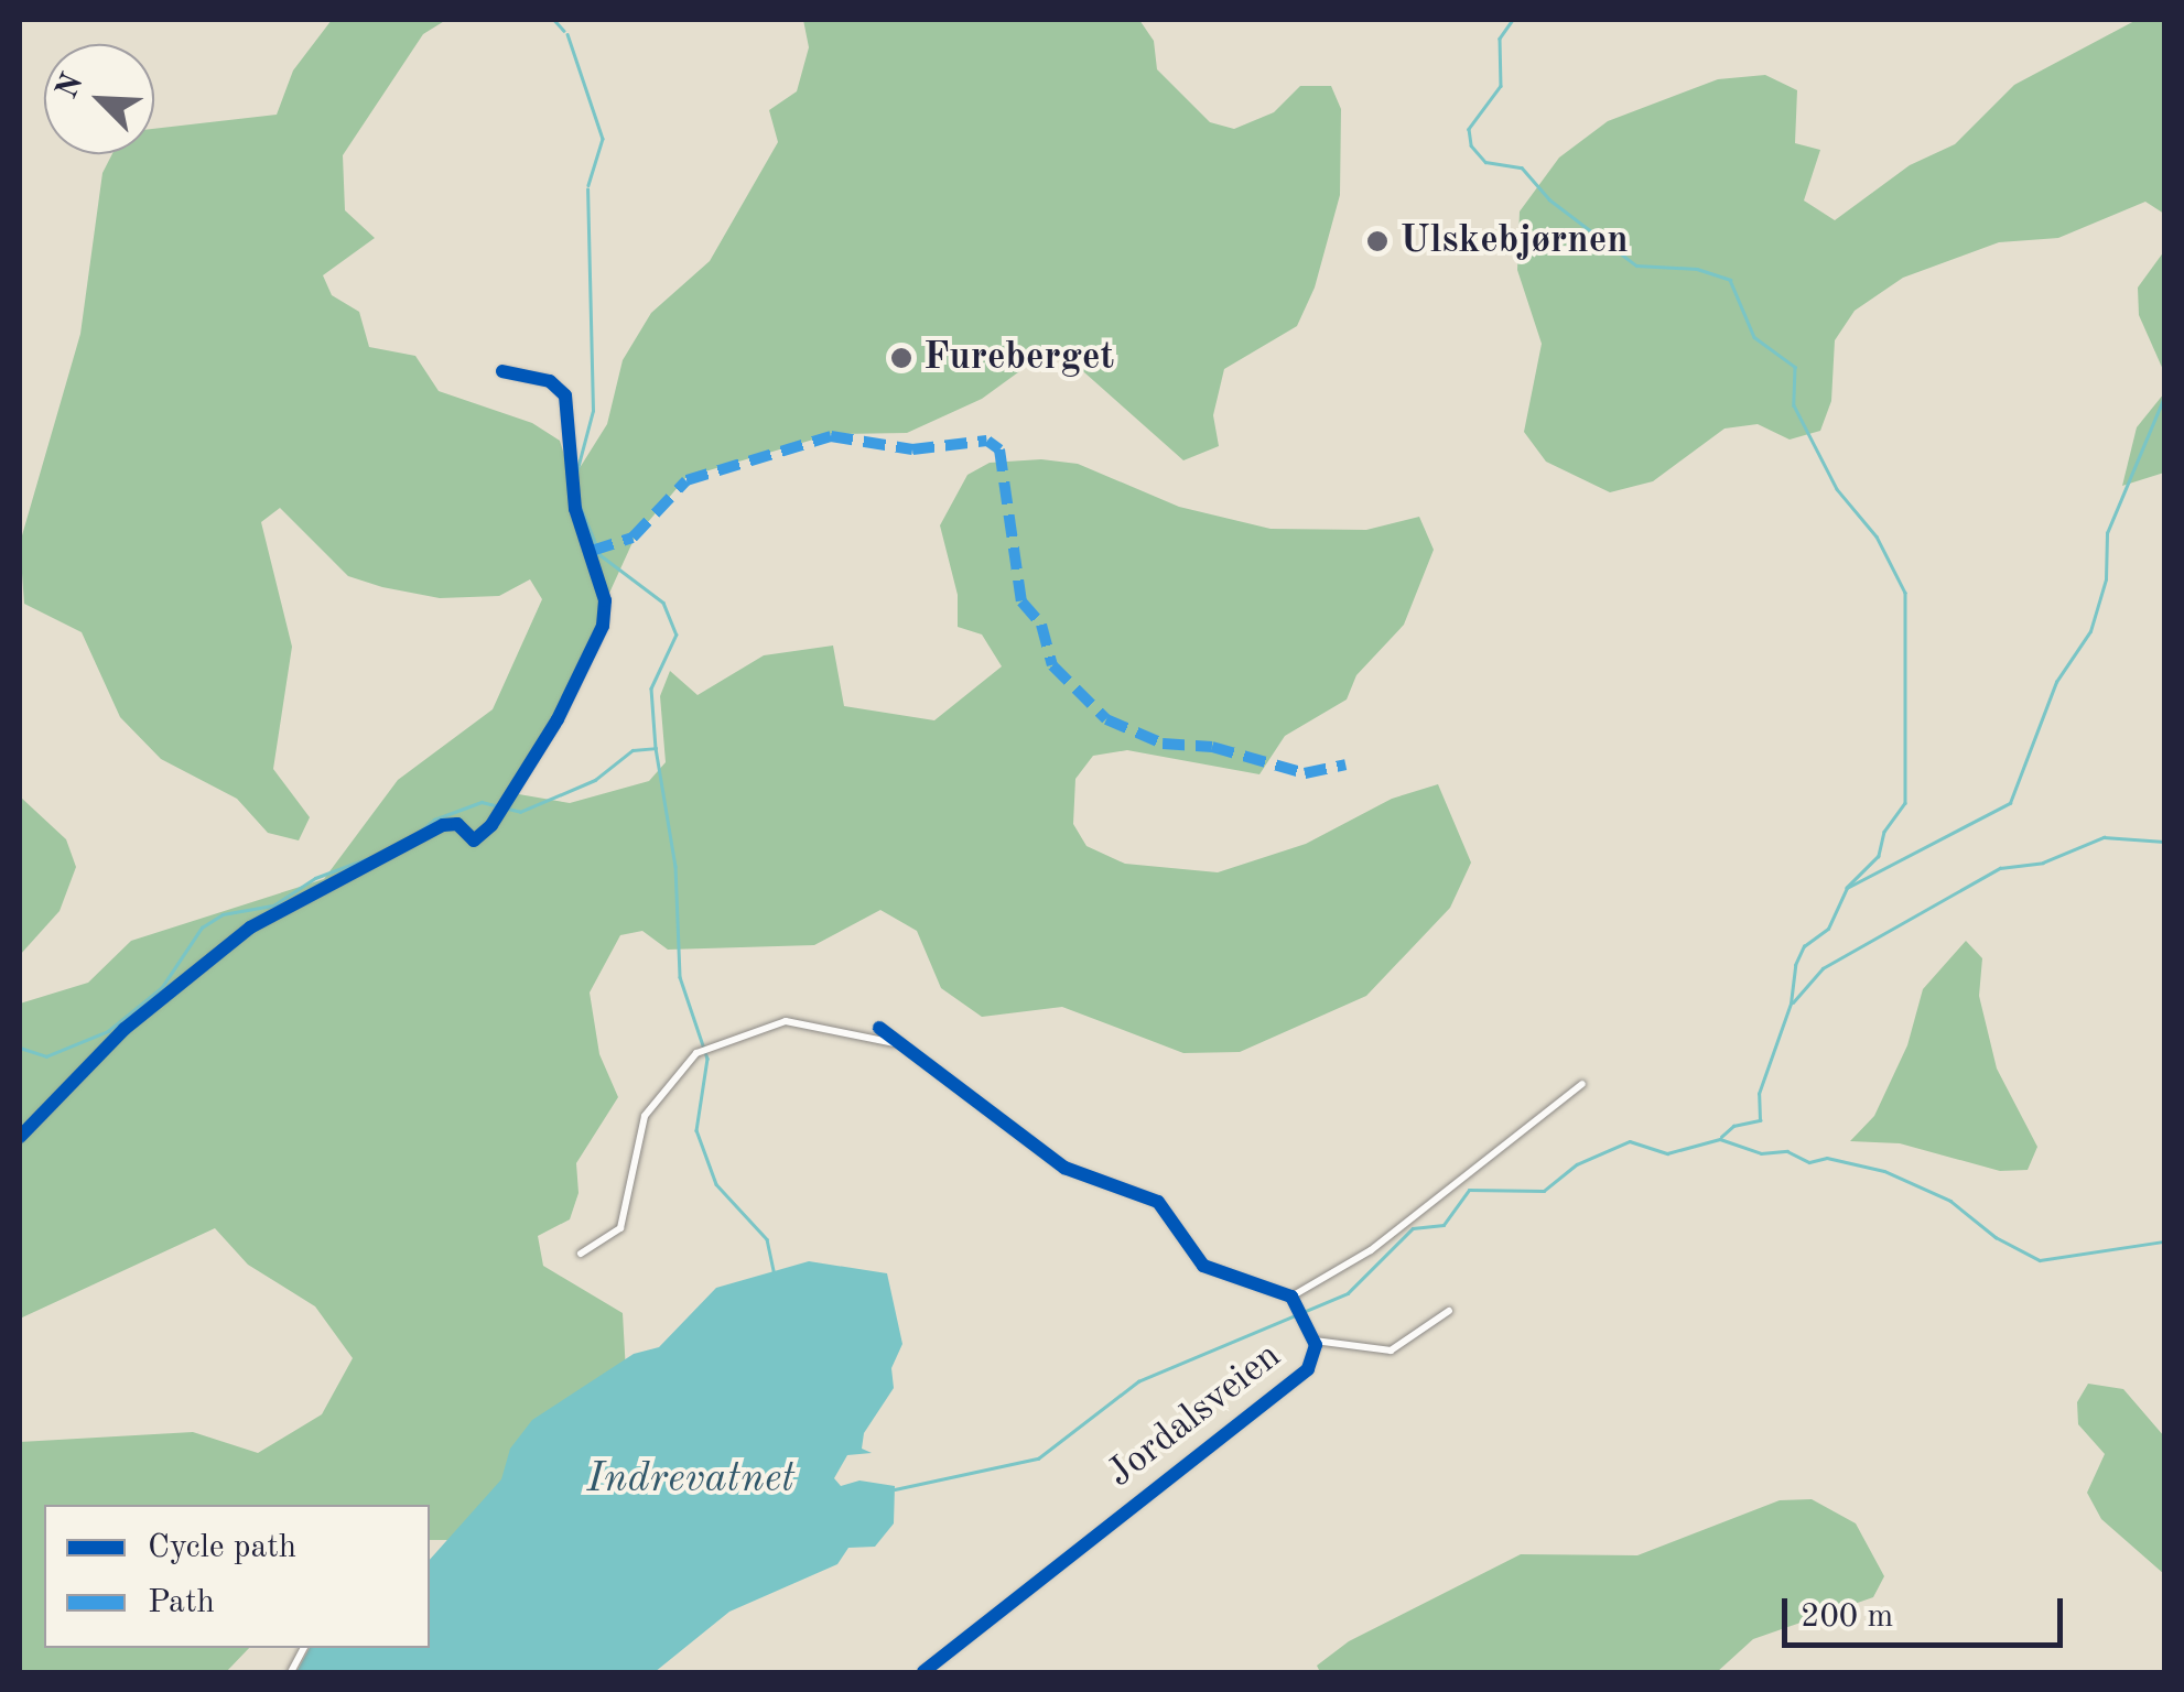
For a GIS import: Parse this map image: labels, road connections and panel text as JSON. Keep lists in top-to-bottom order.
{
  "streets": {
    "street": ["Jordalsveien"]
  },
  "water": ["Indrevatnet"],
  "places": ["Ulskebjørnen", "Fureberget"],
  "legend": ["Cycle path", "Path"],
  "scale_bar": "200 m",
  "north": "top left"
}
